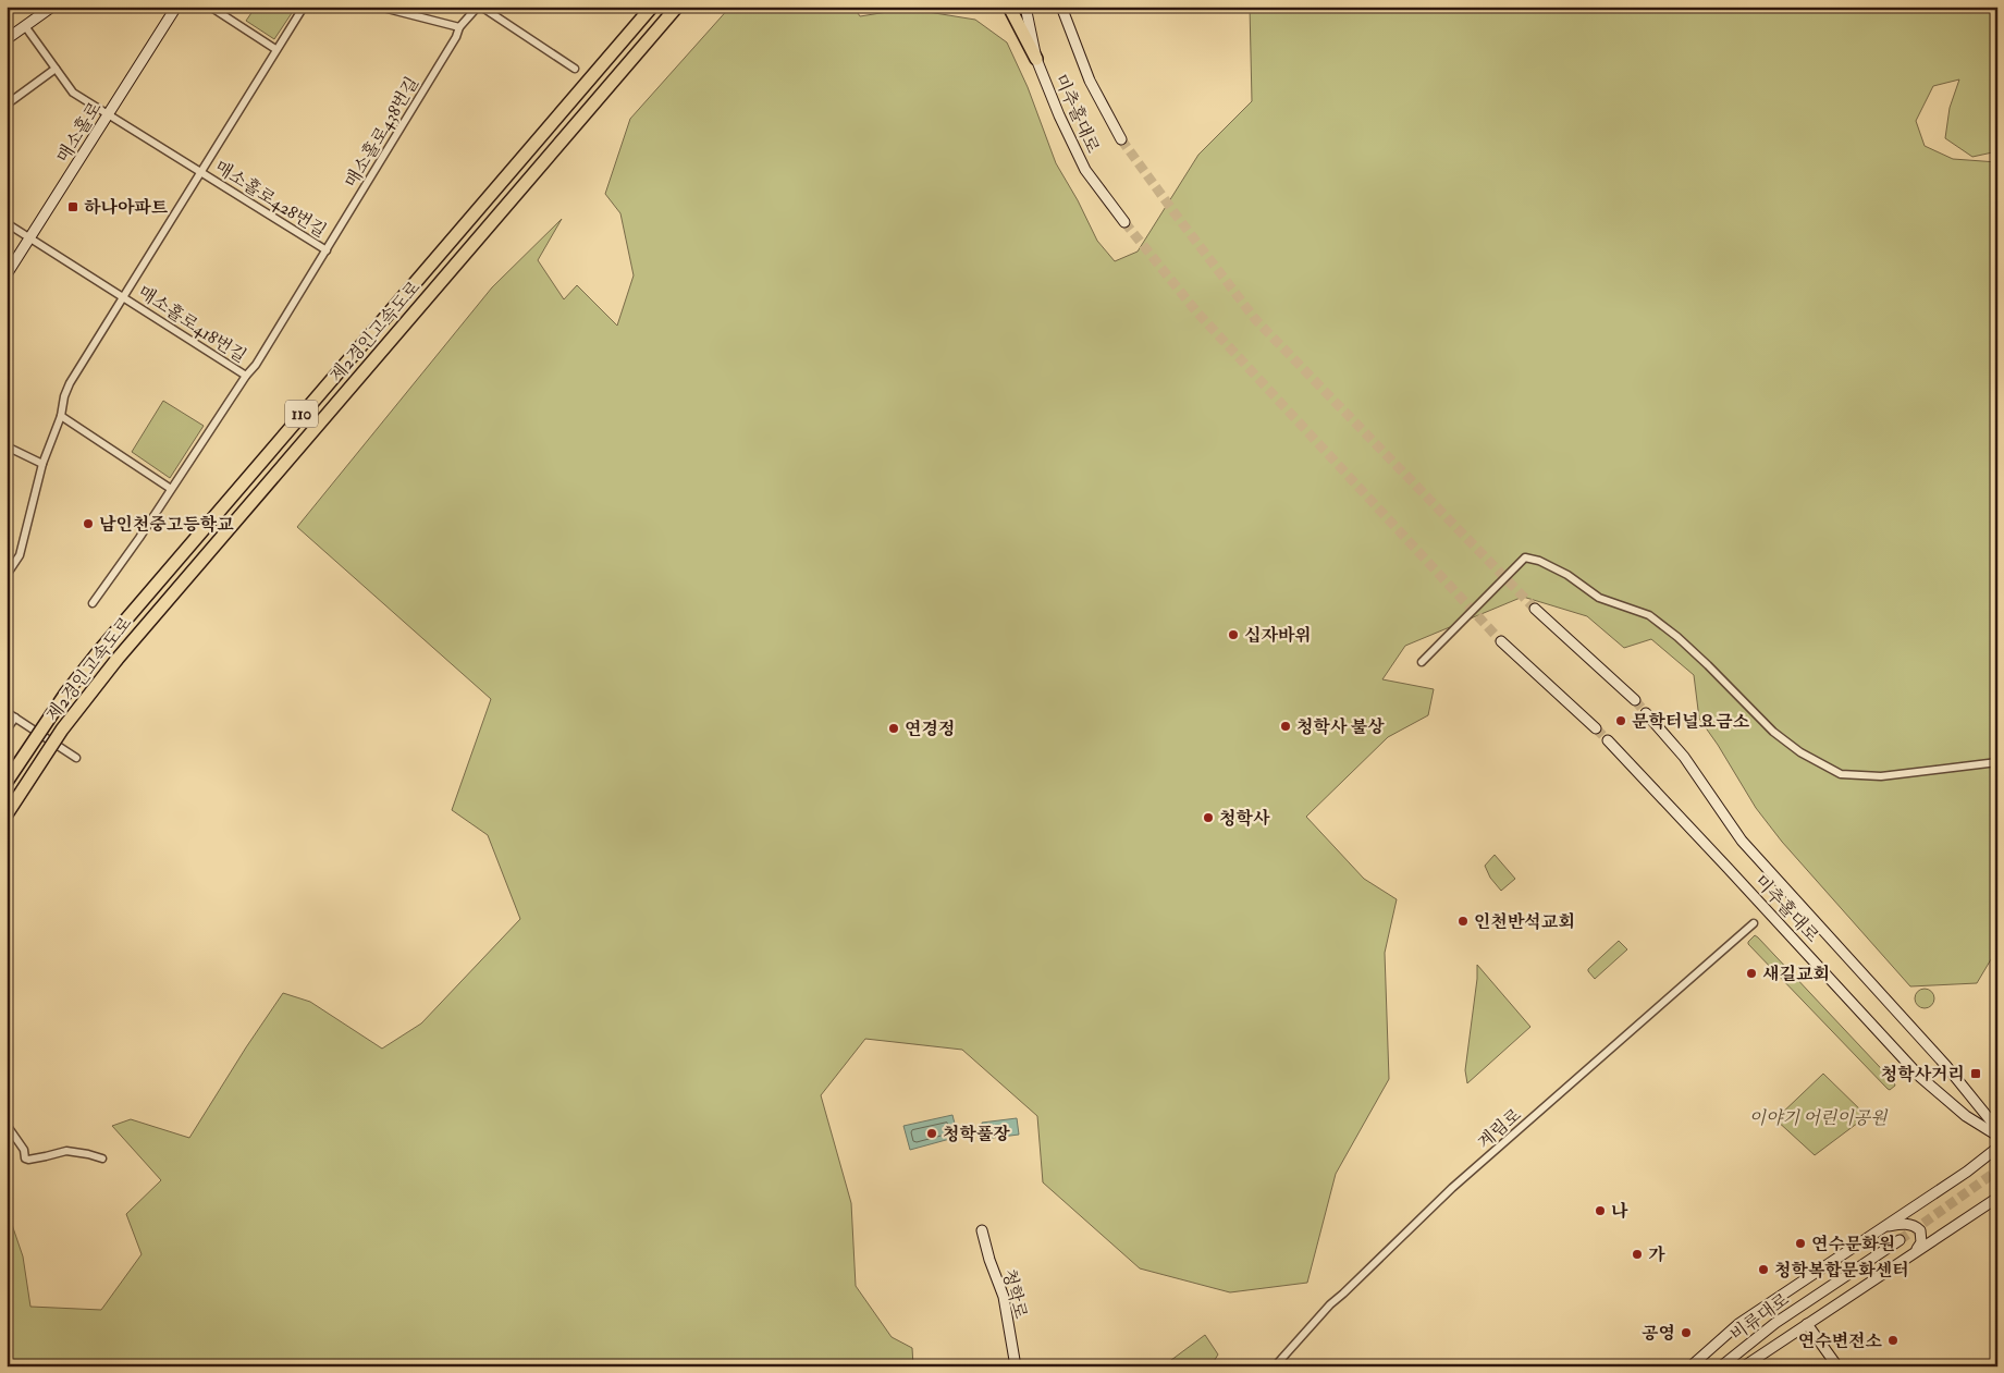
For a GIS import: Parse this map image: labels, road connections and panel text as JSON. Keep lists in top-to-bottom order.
{
  "streets": {
    "highway": ["제2경인고속도로", "110"],
    "main road": [
      "미추홀대로",
      "매소홀로",
      "청학로",
      "비류대로"
    ],
    "street": [
      "매소홀로438번길",
      "매소홀로428번길",
      "매소홀로418번길",
      "계림로"
    ]
  },
  "crossings": [
    ["매소홀로", "매소홀로428번길"],
    ["매소홀로", "매소홀로418번길"],
    ["매소홀로438번길", "매소홀로428번길"],
    ["매소홀로438번길", "매소홀로418번길"]
  ],
  "parks": ["이야기 어린이공원"],
  "places": {
    "transit": ["하나아파트", "청학사거리"],
    "other": [
      "남인천중고등학교",
      "십자바위",
      "문학터널요금소",
      "청학사 불상",
      "연경정",
      "청학사",
      "인천반석교회",
      "새길교회",
      "청학풀장",
      "나",
      "연수문화원",
      "가",
      "청학복합문화센터",
      "공영",
      "연수변전소"
    ]
  }
}
